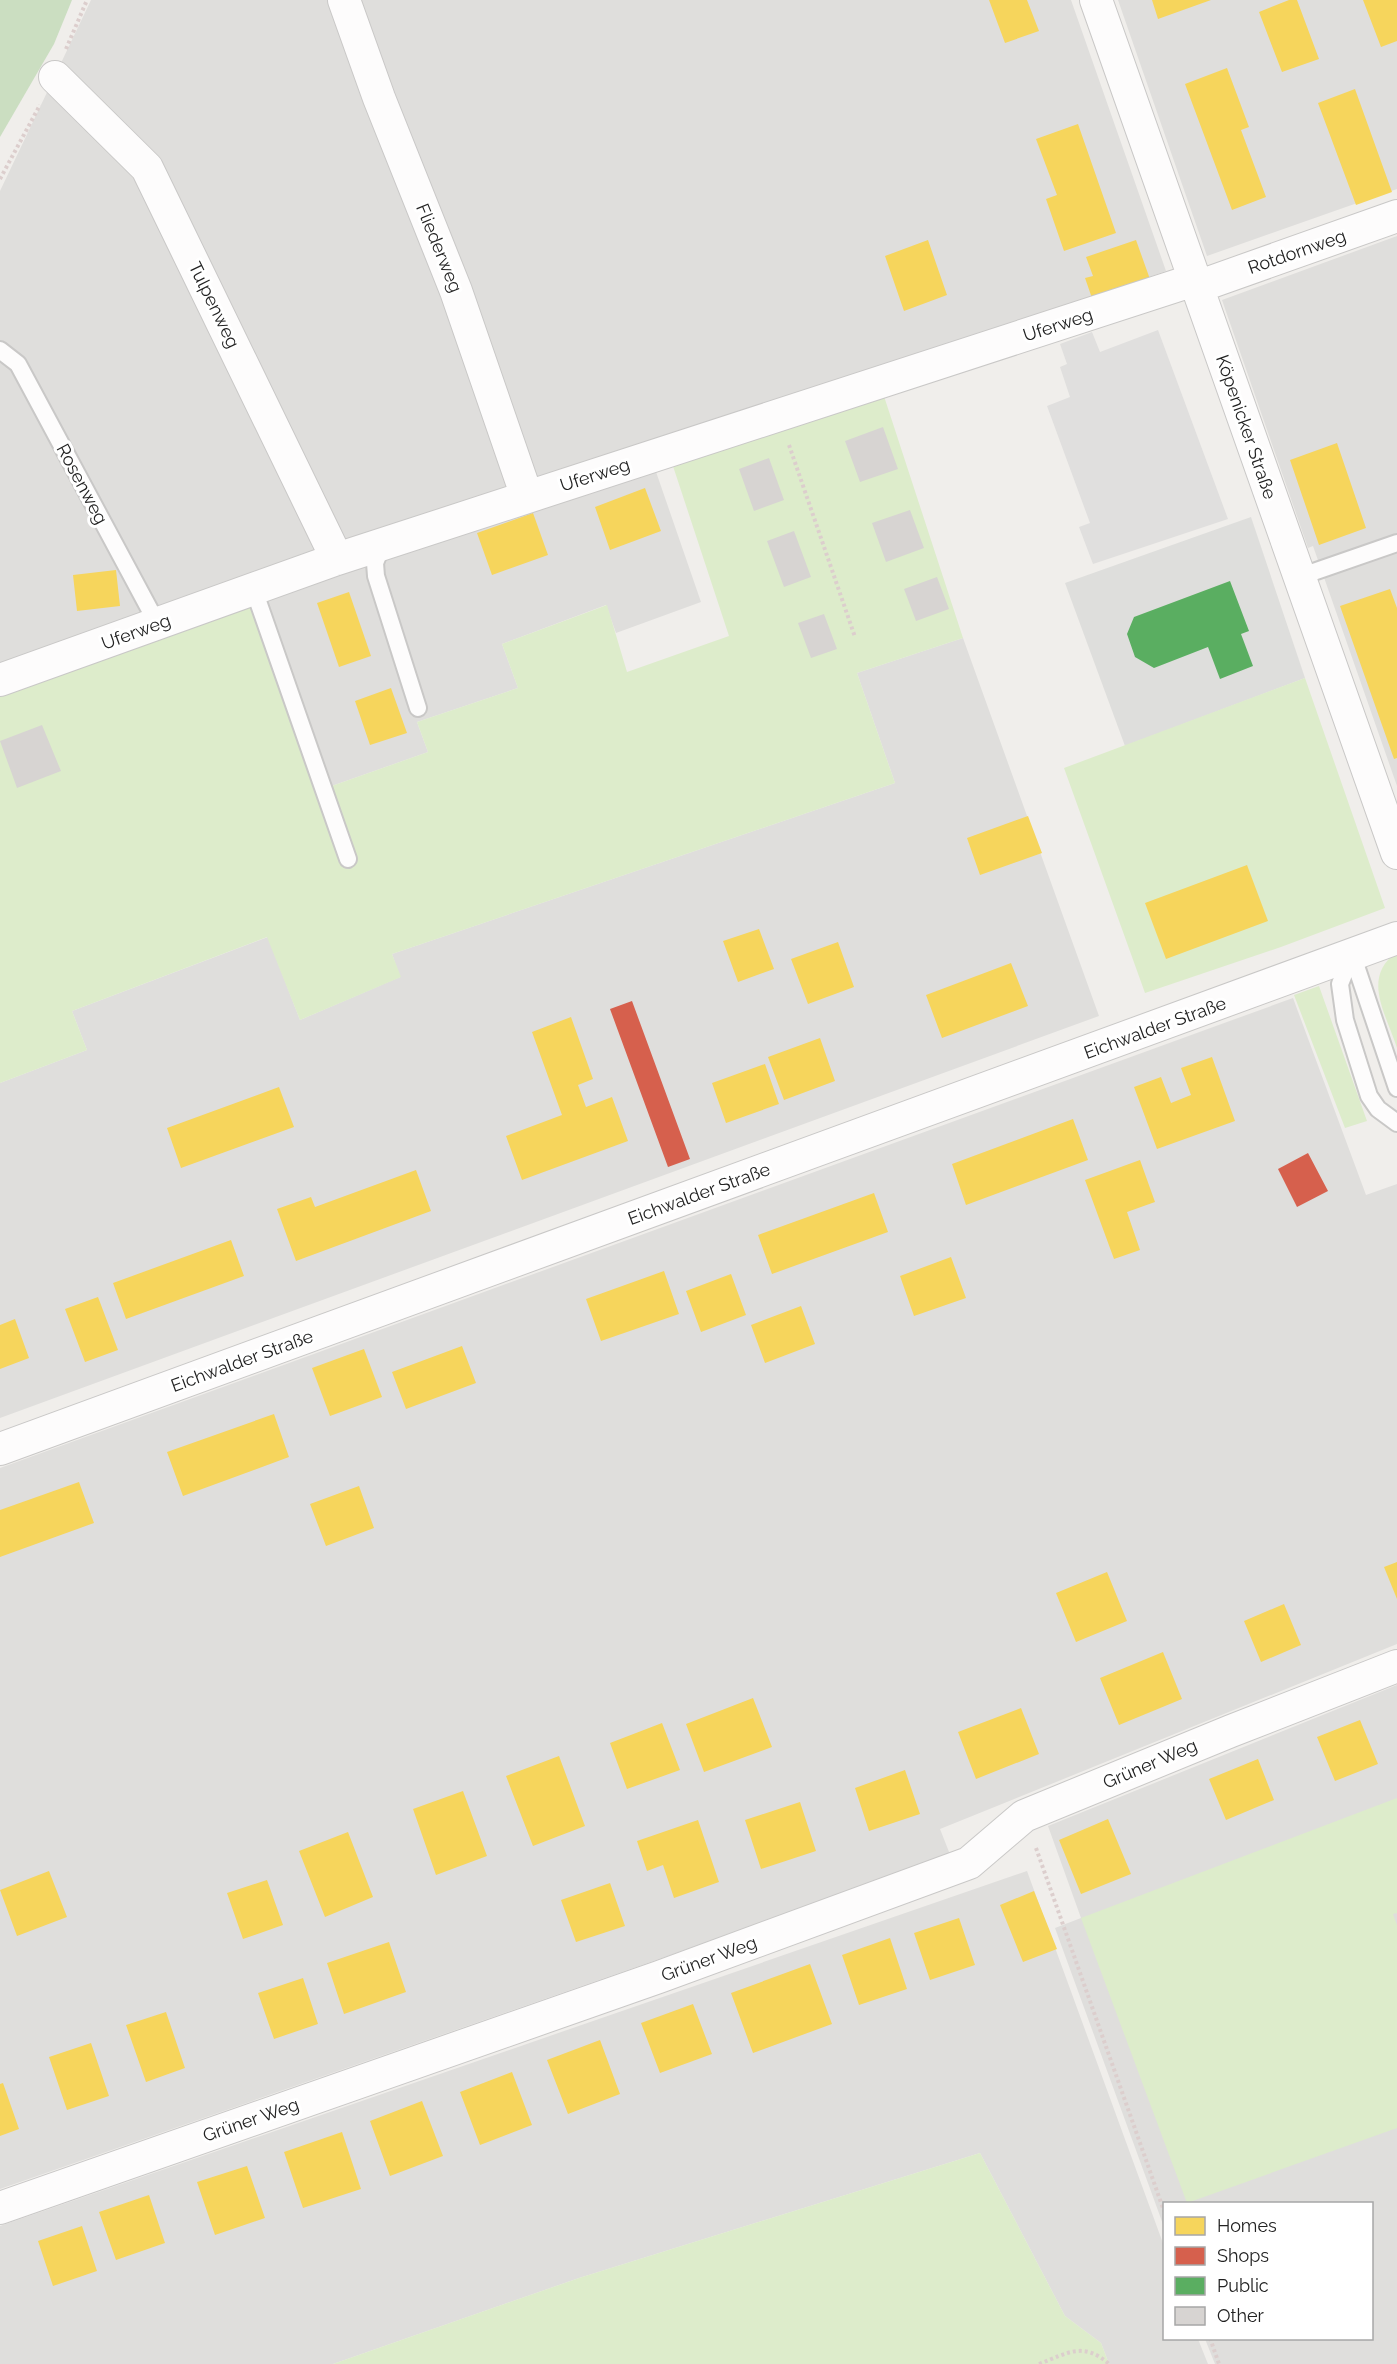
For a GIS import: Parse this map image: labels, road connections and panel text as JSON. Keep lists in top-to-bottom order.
{
  "streets": {
    "street": [
      "Fliederweg",
      "Rotdornweg",
      "Tulpenweg",
      "Uferweg",
      "Köpenicker Straße",
      "Eichwalder Straße",
      "Grüner Weg"
    ],
    "lane": ["Rosenweg"]
  },
  "crossings": [
    ["Fliederweg", "Uferweg"],
    ["Rotdornweg", "Uferweg"],
    ["Rotdornweg", "Köpenicker Straße"],
    ["Tulpenweg", "Uferweg"],
    ["Uferweg", "Köpenicker Straße"],
    ["Uferweg", "Rosenweg"]
  ],
  "legend": [
    "Homes",
    "Shops",
    "Public",
    "Other"
  ]
}
